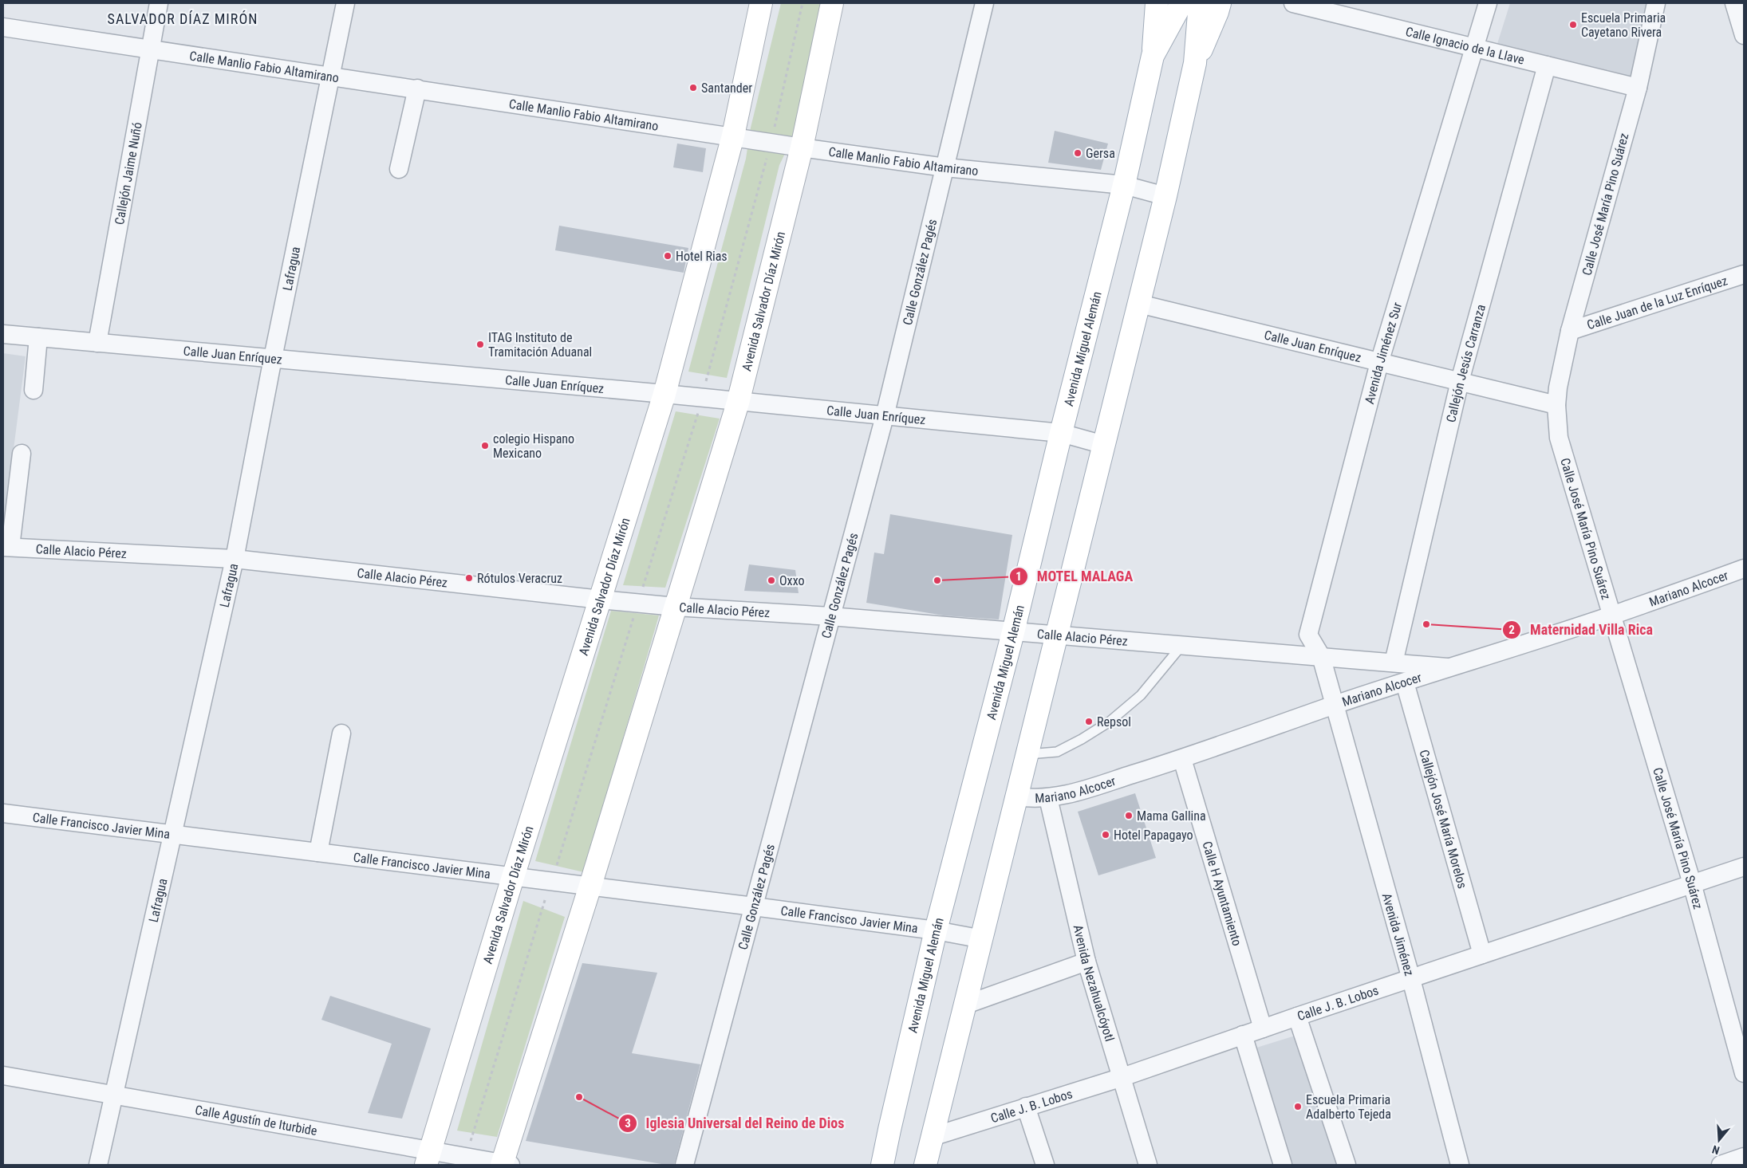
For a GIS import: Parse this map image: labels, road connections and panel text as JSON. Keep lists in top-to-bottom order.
{
  "streets": {
    "main road": ["Avenida Salvador Díaz Mirón", "Avenida Miguel Alemán"],
    "street": [
      "Calle Ignacio de la Llave",
      "Calle Manlio Fabio Altamirano",
      "Callejón Jaime Nuñó",
      "Calle José María Pino Suárez",
      "Lafragua",
      "Calle González Pagés",
      "Calle Juan de la Luz Enríquez",
      "Calle Juan Enríquez",
      "Avenida Jiménez Sur",
      "Callejón Jesús Carranza",
      "Calle Alacio Pérez",
      "Mariano Alcocer",
      "Callejón José María Morelos",
      "Calle Francisco Javier Mina",
      "Calle H Ayuntamiento",
      "Avenida Jiménez",
      "Avenida Nezahualcóyotl",
      "Calle J. B. Lobos",
      "Calle Agustín de Iturbide"
    ]
  },
  "crossings": [
    ["Calle Ignacio de la Llave", "Calle José María Pino Suárez"],
    ["Calle Ignacio de la Llave", "Avenida Jiménez Sur"],
    ["Calle Ignacio de la Llave", "Callejón Jesús Carranza"],
    ["Calle Manlio Fabio Altamirano", "Callejón Jaime Nuñó"],
    ["Calle Manlio Fabio Altamirano", "Lafragua"],
    ["Calle Manlio Fabio Altamirano", "Calle González Pagés"],
    ["Calle Manlio Fabio Altamirano", "Avenida Salvador Díaz Mirón"],
    ["Calle Manlio Fabio Altamirano", "Avenida Miguel Alemán"],
    ["Callejón Jaime Nuñó", "Calle Juan Enríquez"],
    ["Calle José María Pino Suárez", "Calle Juan de la Luz Enríquez"],
    ["Calle José María Pino Suárez", "Calle Juan Enríquez"],
    ["Calle José María Pino Suárez", "Mariano Alcocer"],
    ["Calle José María Pino Suárez", "Calle J. B. Lobos"],
    ["Lafragua", "Calle Juan Enríquez"],
    ["Lafragua", "Calle Alacio Pérez"],
    ["Lafragua", "Calle Francisco Javier Mina"],
    ["Lafragua", "Calle Agustín de Iturbide"],
    ["Calle González Pagés", "Calle Juan Enríquez"],
    ["Calle González Pagés", "Calle Alacio Pérez"],
    ["Calle González Pagés", "Calle Francisco Javier Mina"],
    ["Avenida Salvador Díaz Mirón", "Calle Juan Enríquez"],
    ["Avenida Salvador Díaz Mirón", "Calle Alacio Pérez"],
    ["Avenida Salvador Díaz Mirón", "Calle Francisco Javier Mina"],
    ["Avenida Salvador Díaz Mirón", "Calle Agustín de Iturbide"],
    ["Calle Juan Enríquez", "Avenida Miguel Alemán"],
    ["Calle Juan Enríquez", "Avenida Jiménez Sur"],
    ["Calle Juan Enríquez", "Callejón Jesús Carranza"],
    ["Avenida Miguel Alemán", "Calle Alacio Pérez"],
    ["Avenida Miguel Alemán", "Calle Francisco Javier Mina"],
    ["Avenida Jiménez Sur", "Calle Alacio Pérez"],
    ["Avenida Jiménez Sur", "Mariano Alcocer"],
    ["Avenida Jiménez Sur", "Avenida Jiménez"],
    ["Callejón Jesús Carranza", "Calle Alacio Pérez"],
    ["Calle Alacio Pérez", "Mariano Alcocer"],
    ["Mariano Alcocer", "Callejón José María Morelos"],
    ["Mariano Alcocer", "Calle H Ayuntamiento"],
    ["Mariano Alcocer", "Avenida Jiménez"],
    ["Mariano Alcocer", "Avenida Nezahualcóyotl"],
    ["Callejón José María Morelos", "Calle J. B. Lobos"],
    ["Calle H Ayuntamiento", "Calle J. B. Lobos"],
    ["Avenida Jiménez", "Calle J. B. Lobos"],
    ["Avenida Nezahualcóyotl", "Calle J. B. Lobos"]
  ],
  "districts": ["SALVADOR DÍAZ MIRÓN"],
  "places": [
    "Escuela Primaria Cayetano Rivera",
    "Santander",
    "Gersa",
    "Hotel Rias",
    "ITAG Instituto de Tramitación Aduanal",
    "colegio Hispano Mexicano",
    "Rótulos Veracruz",
    "Oxxo",
    "MOTEL MALAGA",
    "Maternidad Villa Rica",
    "Repsol",
    "Mama Gallina",
    "Hotel Papagayo",
    "Iglesia Universal del Reino de Dios",
    "Escuela Primaria Adalberto Tejeda"
  ],
  "north": "bottom"
}
